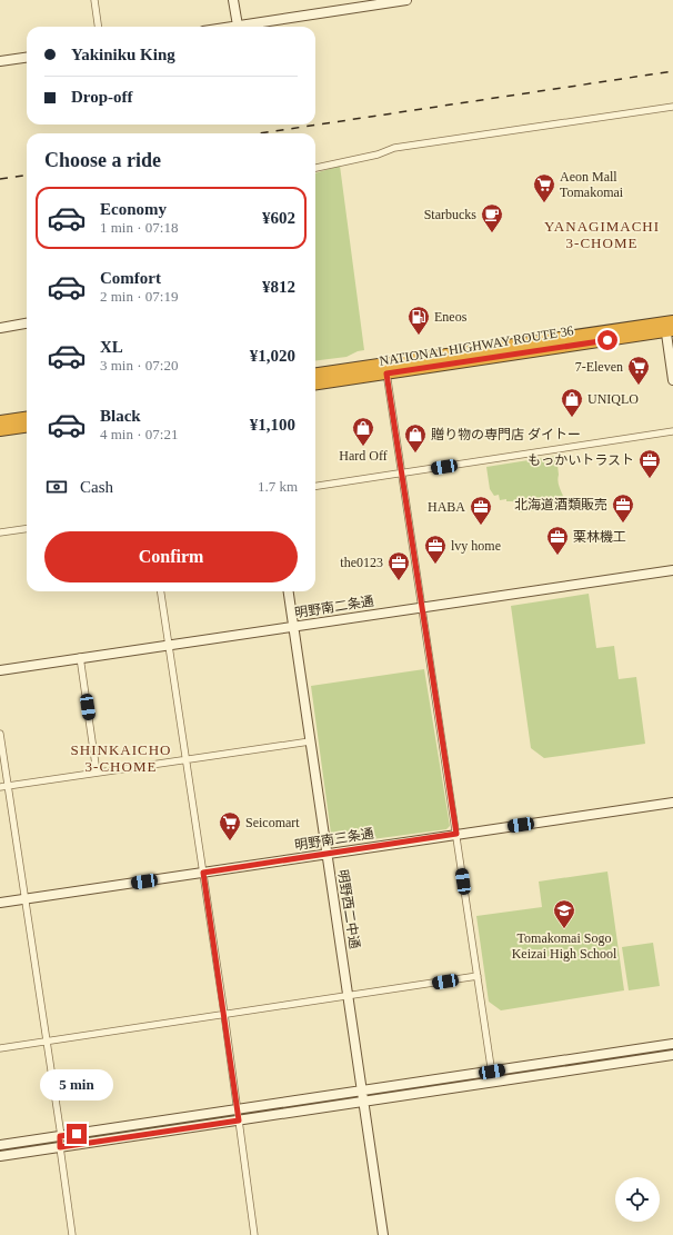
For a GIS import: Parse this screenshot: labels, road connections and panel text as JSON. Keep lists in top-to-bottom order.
{
  "streets": {
    "highway": ["NATIONAL HIGHWAY ROUTE 36"],
    "street": ["明野南二条通", "明野南三条通", "明野西二中通"]
  },
  "crossings": [
    ["明野南二条通", "明野西二中通"],
    ["明野南三条通", "明野西二中通"]
  ],
  "districts": ["YANAGIMACHI 3-CHOME", "SHINKAICHO 3-CHOME"],
  "places": {
    "supermarket": ["Aeon Mall Tomakomai", "7-Eleven", "Seicomart"],
    "cafe": ["Starbucks"],
    "fuel station": ["Eneos"],
    "shop": ["UNIQLO", "Hard Off", "贈り物の専門店 ダイトー"],
    "office": [
      "もっかいトラスト",
      "北海道酒類販売",
      "HABA",
      "栗林機工",
      "lvy home",
      "the0123"
    ],
    "school or university": ["Tomakomai Sogo Keizai High School"]
  },
  "page": {
    "banner": ["Yakiniku King", "Drop-off"],
    "heading": "Choose a ride",
    "list": [
      {
        "name": "Economy",
        "note": "1 min · 07:18",
        "value": "¥602"
      },
      {
        "name": "Comfort",
        "note": "2 min · 07:19",
        "value": "¥812"
      },
      {
        "name": "XL",
        "note": "3 min · 07:20",
        "value": "¥1,020"
      },
      {
        "name": "Black",
        "note": "4 min · 07:21",
        "value": "¥1,100"
      }
    ],
    "pay": ["Cash", "1.7 km"],
    "buttons": "Confirm",
    "bubble": "5 min"
  }
}
